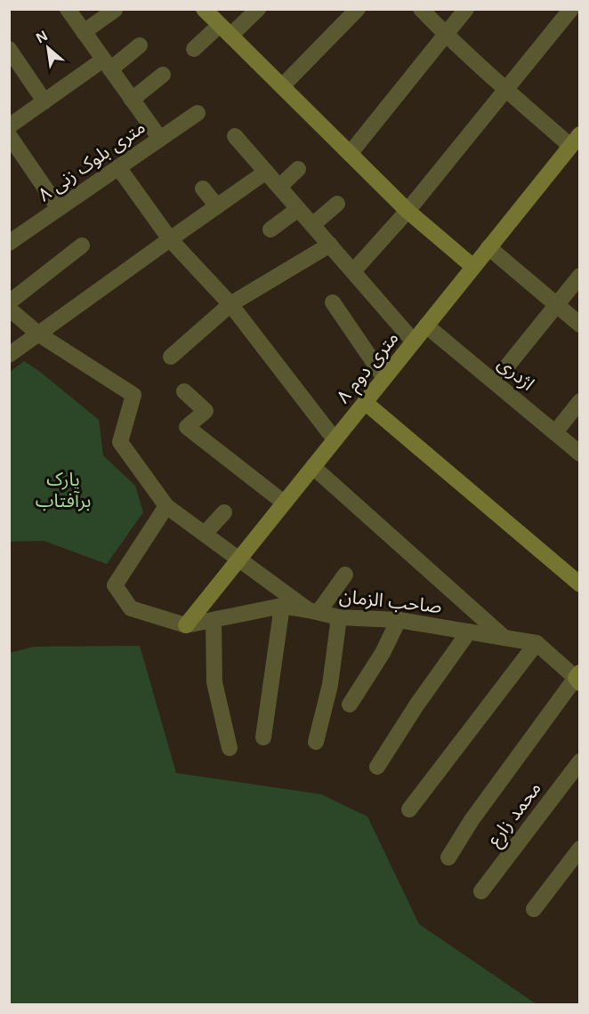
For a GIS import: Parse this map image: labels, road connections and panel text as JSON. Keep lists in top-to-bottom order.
{
  "streets": {
    "street": [
      "۸ متری بلوک زنی",
      "۸ متری دوم",
      "اژدری",
      "صاحب الزمان",
      "محمد زارع"
    ]
  },
  "crossings": [
    ["۸ متری دوم", "اژدری"]
  ],
  "parks": ["پارک برآفتاب"],
  "north": "top left"
}
